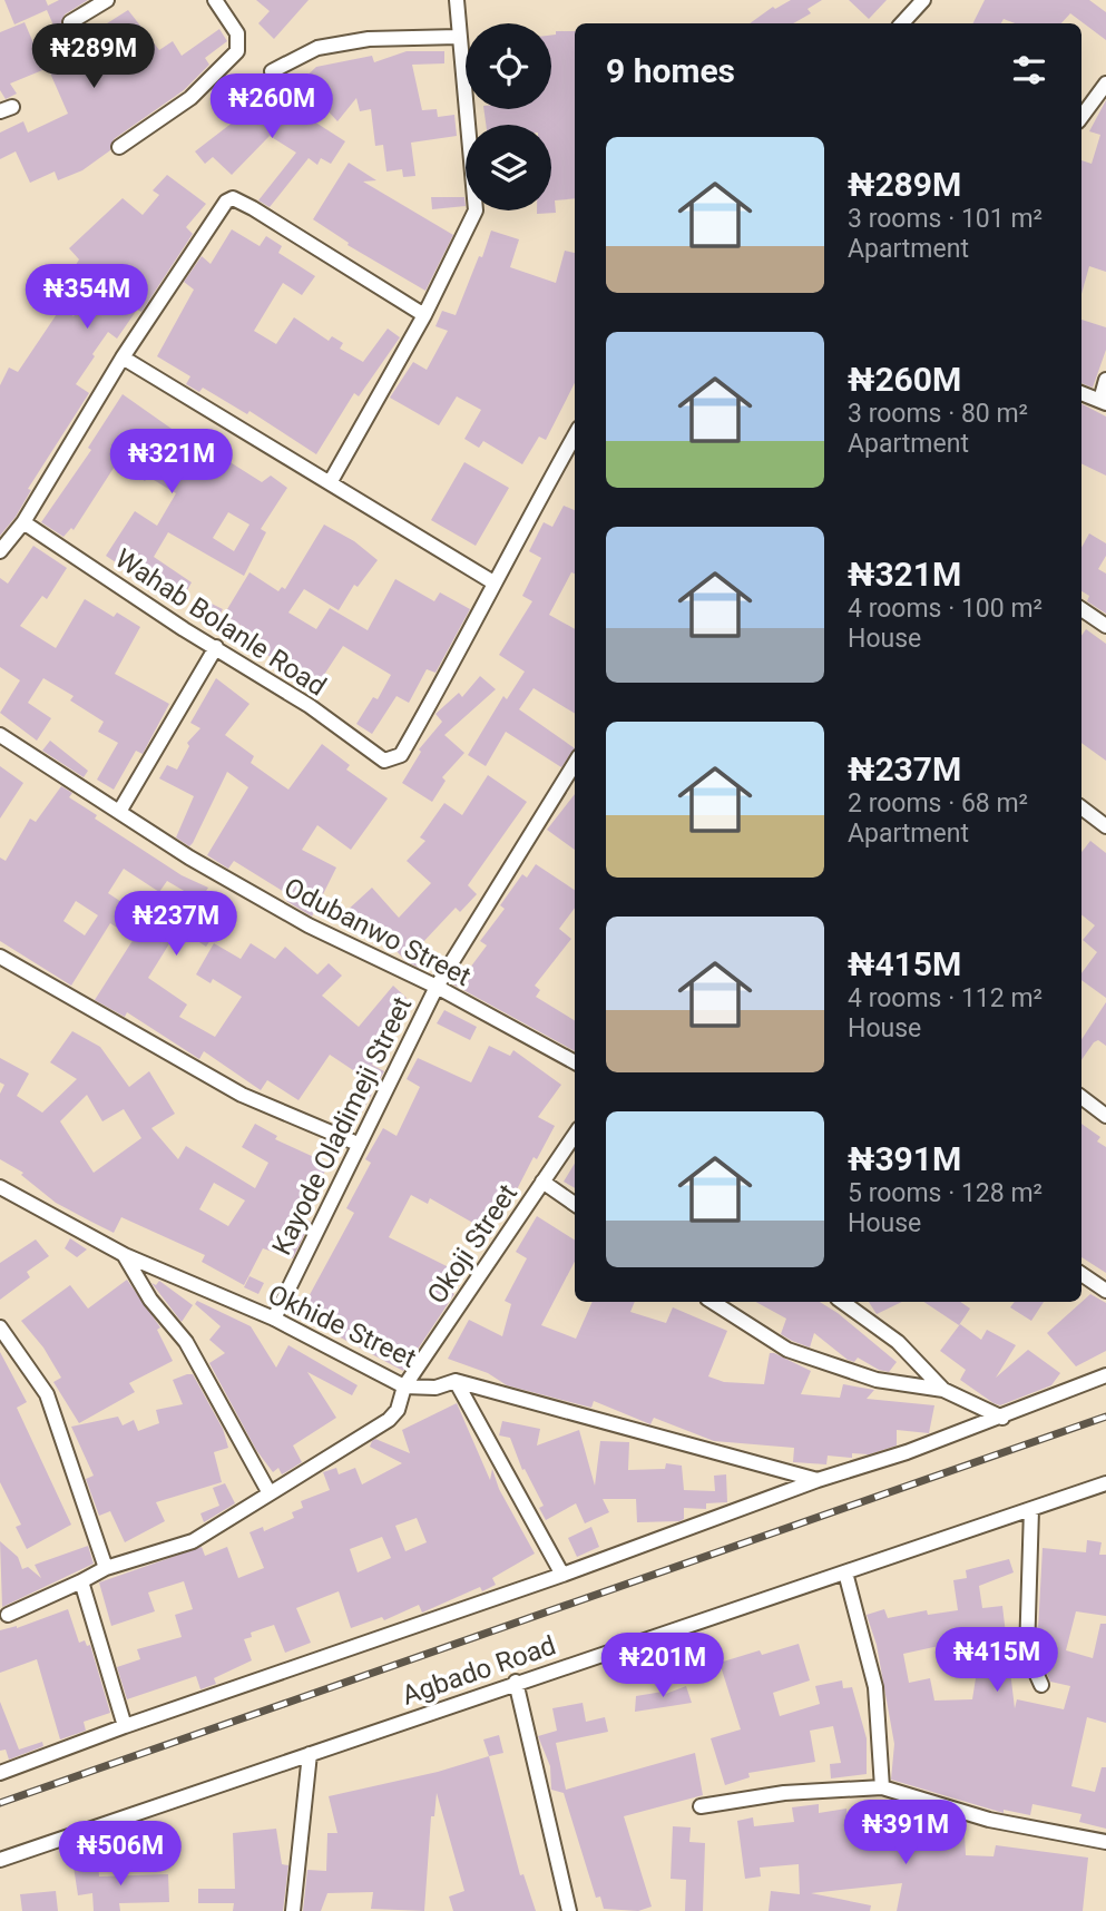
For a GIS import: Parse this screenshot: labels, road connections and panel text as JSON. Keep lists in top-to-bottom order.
{
  "streets": {
    "street": [
      "Wahab Bolanle Road",
      "Odubanwo Street",
      "Kayode Oladimeji Street",
      "Okoji Street",
      "Okhide Street",
      "Agbado Road"
    ]
  },
  "crossings": [
    ["Odubanwo Street", "Kayode Oladimeji Street"],
    ["Kayode Oladimeji Street", "Okhide Street"],
    ["Okoji Street", "Okhide Street"]
  ],
  "page": {
    "price": [
      "₦289M",
      "₦260M",
      "₦354M",
      "₦321M",
      "₦237M",
      "₦415M",
      "₦201M",
      "₦391M",
      "₦506M"
    ],
    "heading": "9 homes",
    "list": [
      {
        "name": "₦289M",
        "note": "3 rooms · 101 m² · Apartment"
      },
      {
        "name": "₦260M",
        "note": "3 rooms · 80 m² · Apartment"
      },
      {
        "name": "₦321M",
        "note": "4 rooms · 100 m² · House"
      },
      {
        "name": "₦237M",
        "note": "2 rooms · 68 m² · Apartment"
      },
      {
        "name": "₦415M",
        "note": "4 rooms · 112 m² · House"
      },
      {
        "name": "₦391M",
        "note": "5 rooms · 128 m² · House"
      }
    ]
  }
}
